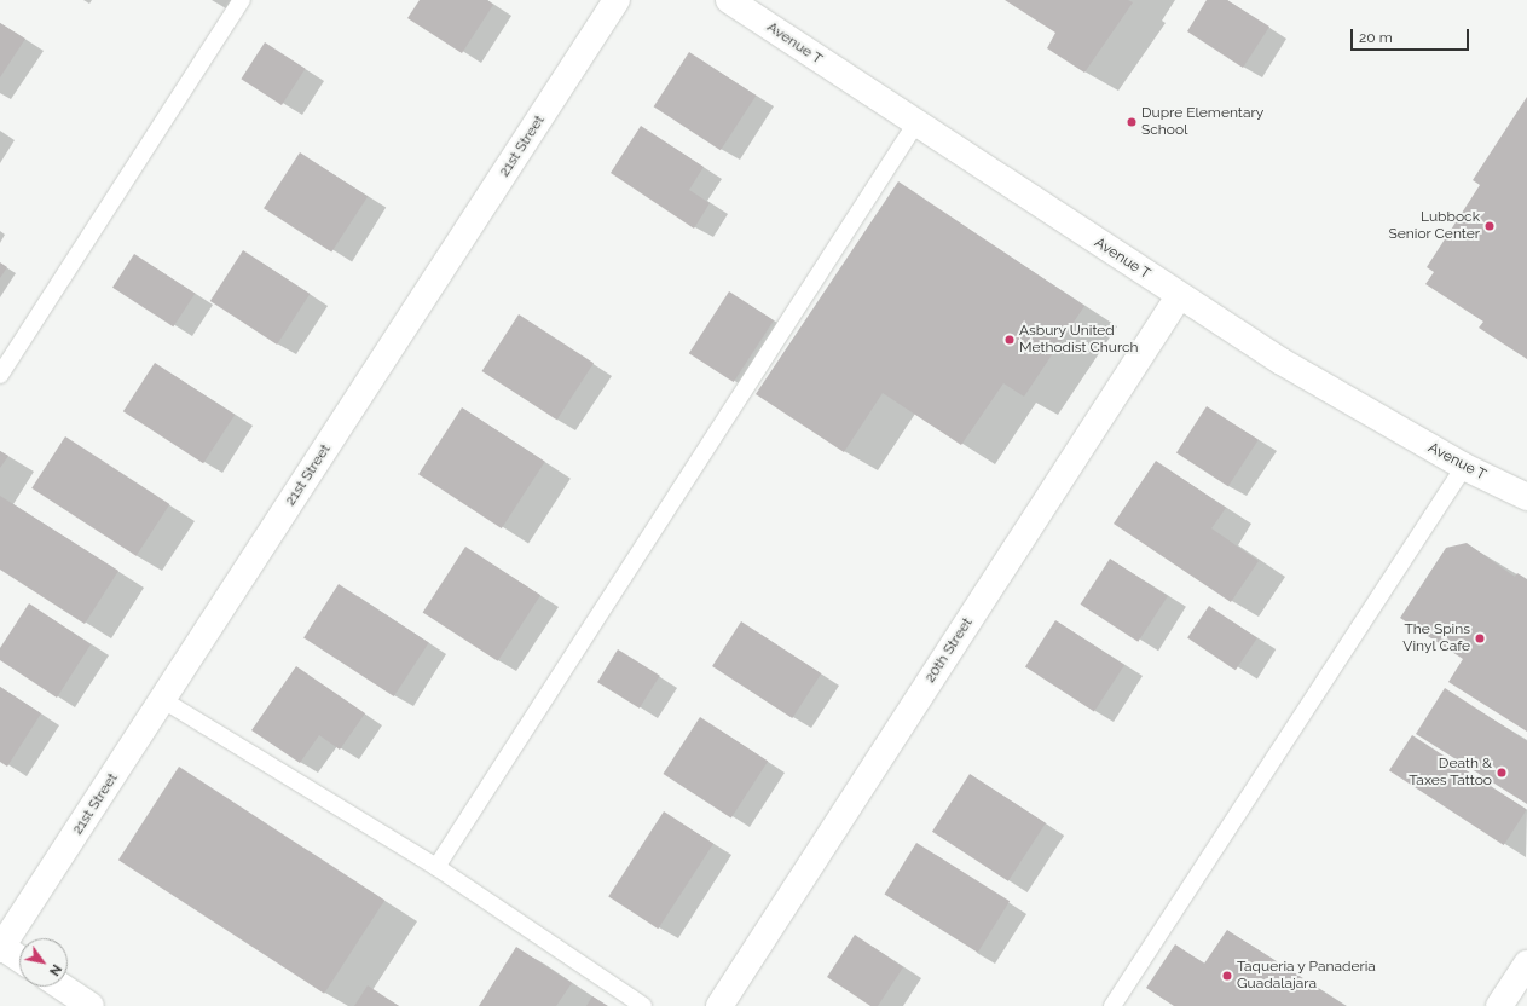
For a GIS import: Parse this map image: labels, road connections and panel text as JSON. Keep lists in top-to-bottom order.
{
  "streets": {
    "street": ["Avenue T", "21st Street", "20th Street"]
  },
  "crossings": [
    ["Avenue T", "20th Street"]
  ],
  "places": [
    "Dupre Elementary School",
    "Lubbock Senior Center",
    "Asbury United Methodist Church",
    "The Spins Vinyl Cafe",
    "Death & Taxes Tattoo",
    "Taqueria y Panaderia Guadalajara"
  ],
  "scale_bar": "20 m",
  "north": "bottom right"
}
